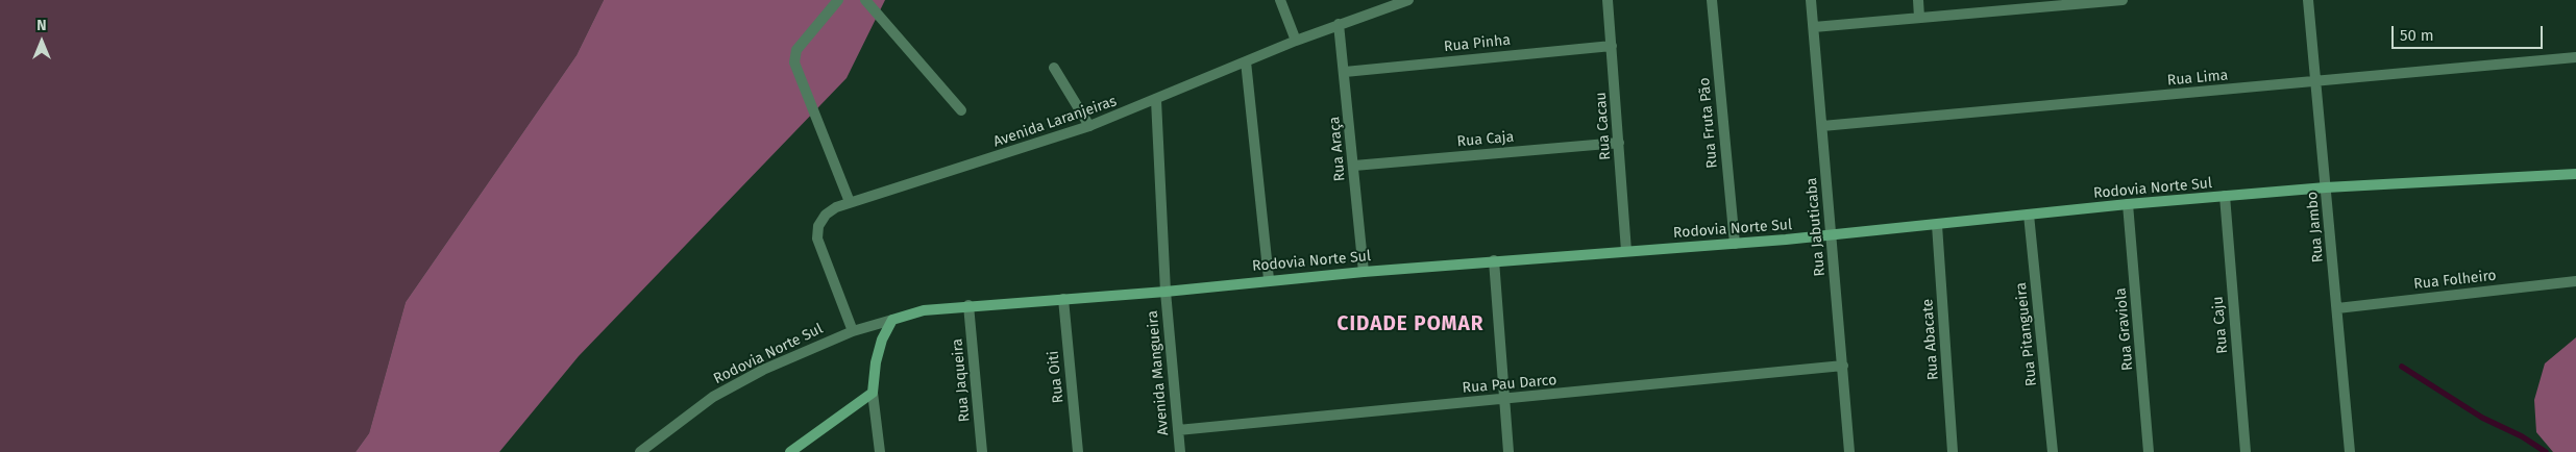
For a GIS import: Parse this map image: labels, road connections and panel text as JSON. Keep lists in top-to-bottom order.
{
  "streets": {
    "street": [
      "Rua Pinha",
      "Rua Lima",
      "Avenida Laranjeiras",
      "Rua Fruta Pão",
      "Rua Cacau",
      "Rua Caja",
      "Rua Araça",
      "Rodovia Norte Sul",
      "Rua Jabuticaba",
      "Rua Jambo",
      "Rua Folheiro",
      "Rua Caju",
      "Rua Graviola",
      "Rua Pitangueira",
      "Rua Abacate",
      "Avenida Mangueira",
      "Rua Oiti",
      "Rua Jaqueira",
      "Rua Pau Darco"
    ]
  },
  "crossings": [
    ["Rua Pinha", "Rua Cacau"],
    ["Rua Pinha", "Rua Araça"],
    ["Rua Lima", "Rua Jabuticaba"],
    ["Rua Lima", "Rua Jambo"],
    ["Avenida Laranjeiras", "Rua Araça"],
    ["Avenida Laranjeiras", "Rodovia Norte Sul"],
    ["Avenida Laranjeiras", "Avenida Mangueira"],
    ["Rua Fruta Pão", "Rodovia Norte Sul"],
    ["Rua Cacau", "Rua Caja"],
    ["Rua Cacau", "Rodovia Norte Sul"],
    ["Rua Caja", "Rua Araça"],
    ["Rua Araça", "Rodovia Norte Sul"],
    ["Rodovia Norte Sul", "Rua Jabuticaba"],
    ["Rodovia Norte Sul", "Rua Jambo"],
    ["Rodovia Norte Sul", "Rua Caju"],
    ["Rodovia Norte Sul", "Rua Graviola"],
    ["Rodovia Norte Sul", "Rua Pitangueira"],
    ["Rodovia Norte Sul", "Rua Abacate"],
    ["Rodovia Norte Sul", "Avenida Mangueira"],
    ["Rodovia Norte Sul", "Rua Oiti"],
    ["Rodovia Norte Sul", "Rua Jaqueira"],
    ["Rua Jabuticaba", "Rua Pau Darco"],
    ["Rua Jambo", "Rua Folheiro"],
    ["Avenida Mangueira", "Rua Pau Darco"]
  ],
  "districts": ["CIDADE POMAR"],
  "scale_bar": "50 m",
  "north": "top"
}
